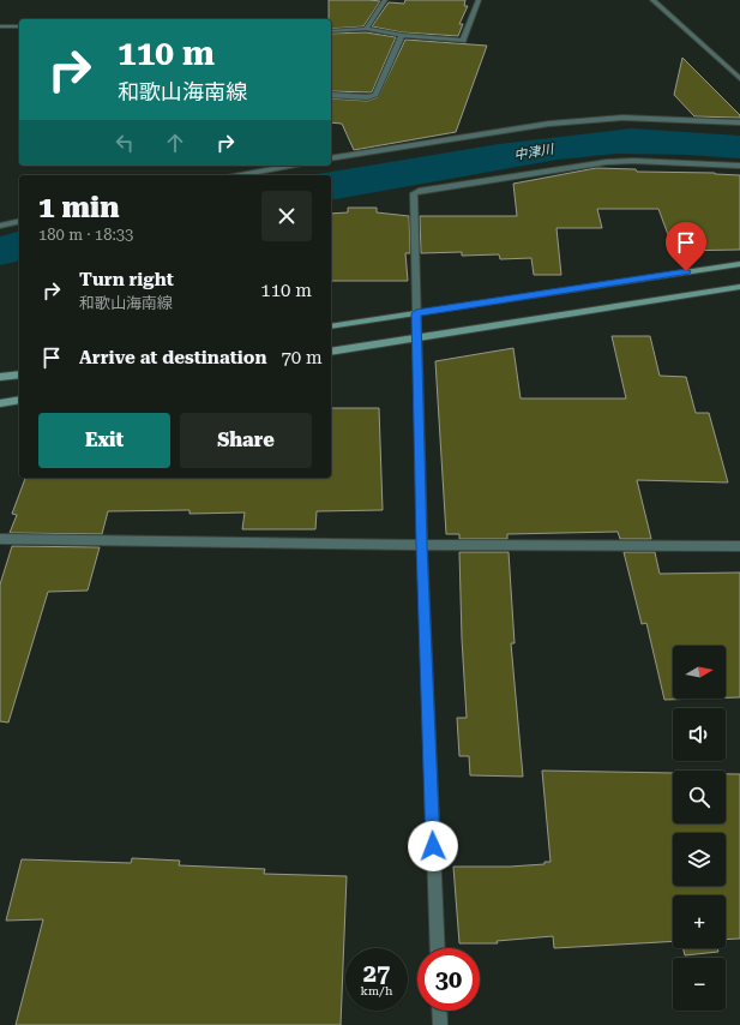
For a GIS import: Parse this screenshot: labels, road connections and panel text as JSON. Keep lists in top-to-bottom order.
{
  "water": ["中津川"],
  "north": "right",
  "page": {
    "turn": ["110 m", "和歌山海南線"],
    "heading": ["1 min", "180 m · 18:33"],
    "list": [
      {
        "name": "Turn right",
        "note": "和歌山海南線",
        "value": "110 m"
      },
      {
        "name": "Arrive at destination",
        "value": "70 m"
      }
    ],
    "buttons": ["Exit", "Share"],
    "map_buttons": ["+", "−"],
    "speed": "27 km/h",
    "limit": "30"
  }
}
